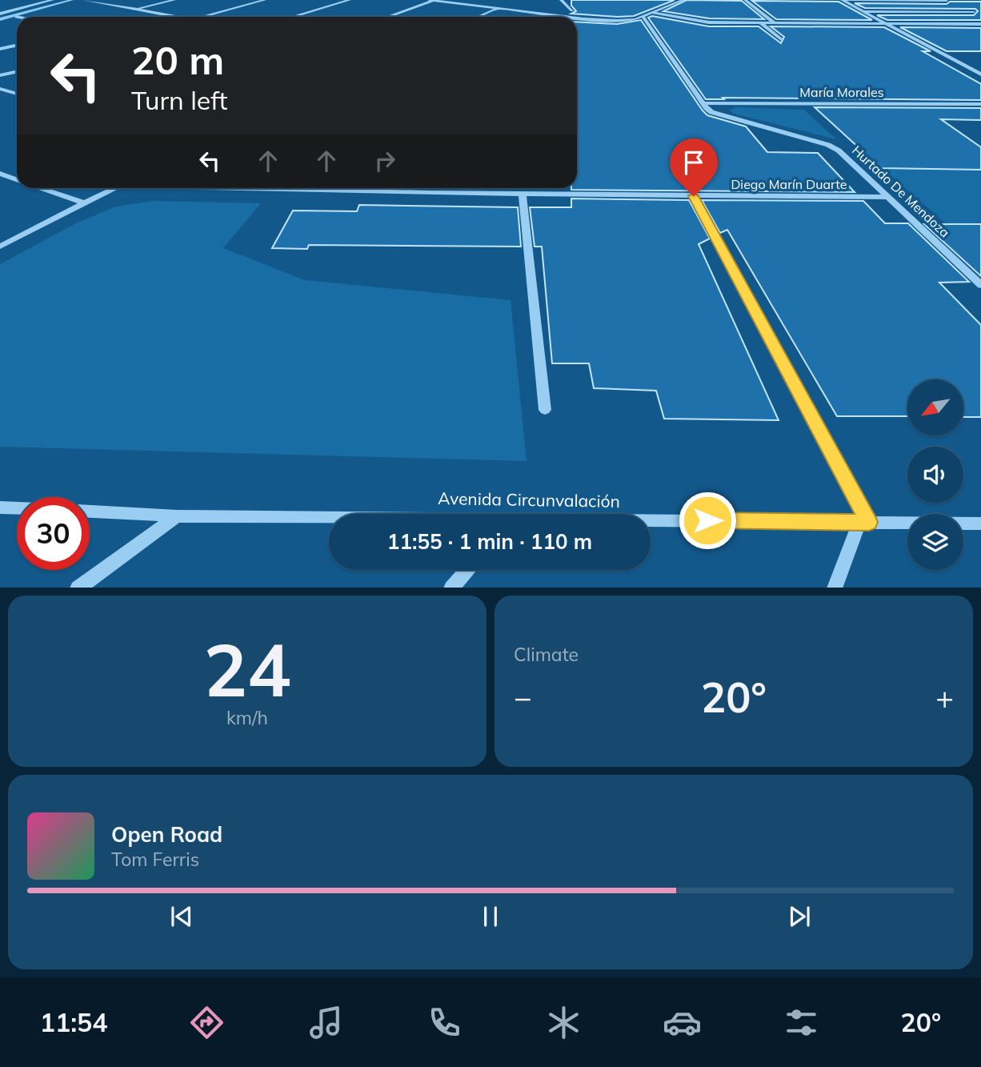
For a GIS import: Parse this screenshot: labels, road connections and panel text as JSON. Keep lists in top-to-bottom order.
{
  "streets": {
    "street": [
      "María Morales",
      "Diego Marín Duarte",
      "Hurtado De Mendoza",
      "Avenida Circunvalación"
    ]
  },
  "crossings": [
    ["María Morales", "Hurtado De Mendoza"],
    ["Diego Marín Duarte", "Hurtado De Mendoza"]
  ],
  "north": "bottom left",
  "page": {
    "turn": ["20 m", "Turn left"],
    "limit": "30",
    "trip": "11:55 · 1 min · 110 m",
    "tile": [
      ["24", "km/h"],
      "Climate"
    ],
    "heat": ["−", "20°", "+"],
    "song": ["Open Road", "Tom Ferris"],
    "tabs": ["11:54", "20°"]
  }
}
